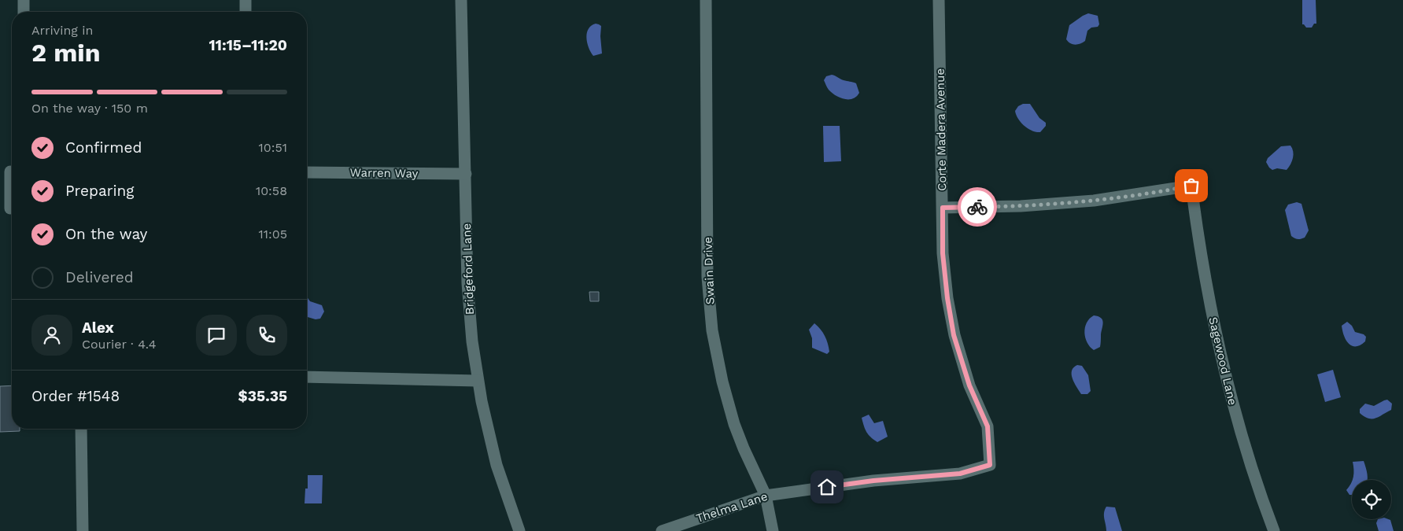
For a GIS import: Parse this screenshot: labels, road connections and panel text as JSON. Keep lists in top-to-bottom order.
{
  "streets": {
    "street": [
      "Corte Madera Avenue",
      "Warren Way",
      "Bridgeford Lane",
      "Swain Drive",
      "Sagewood Lane",
      "Thelma Lane"
    ]
  },
  "crossings": [
    ["Corte Madera Avenue", "Sagewood Lane"],
    ["Corte Madera Avenue", "Thelma Lane"],
    ["Warren Way", "Bridgeford Lane"],
    ["Swain Drive", "Thelma Lane"]
  ],
  "page": {
    "heading": ["2 min", "Arriving in", "11:15–11:20"],
    "panel": [
      "Alex",
      "Courier · 4.4",
      "Order #1548",
      "$35.35"
    ],
    "bar": "On the way · 150 m",
    "list": [
      ["Confirmed", "10:51"],
      ["Preparing", "10:58"],
      ["On the way", "11:05"],
      "Delivered"
    ]
  }
}
